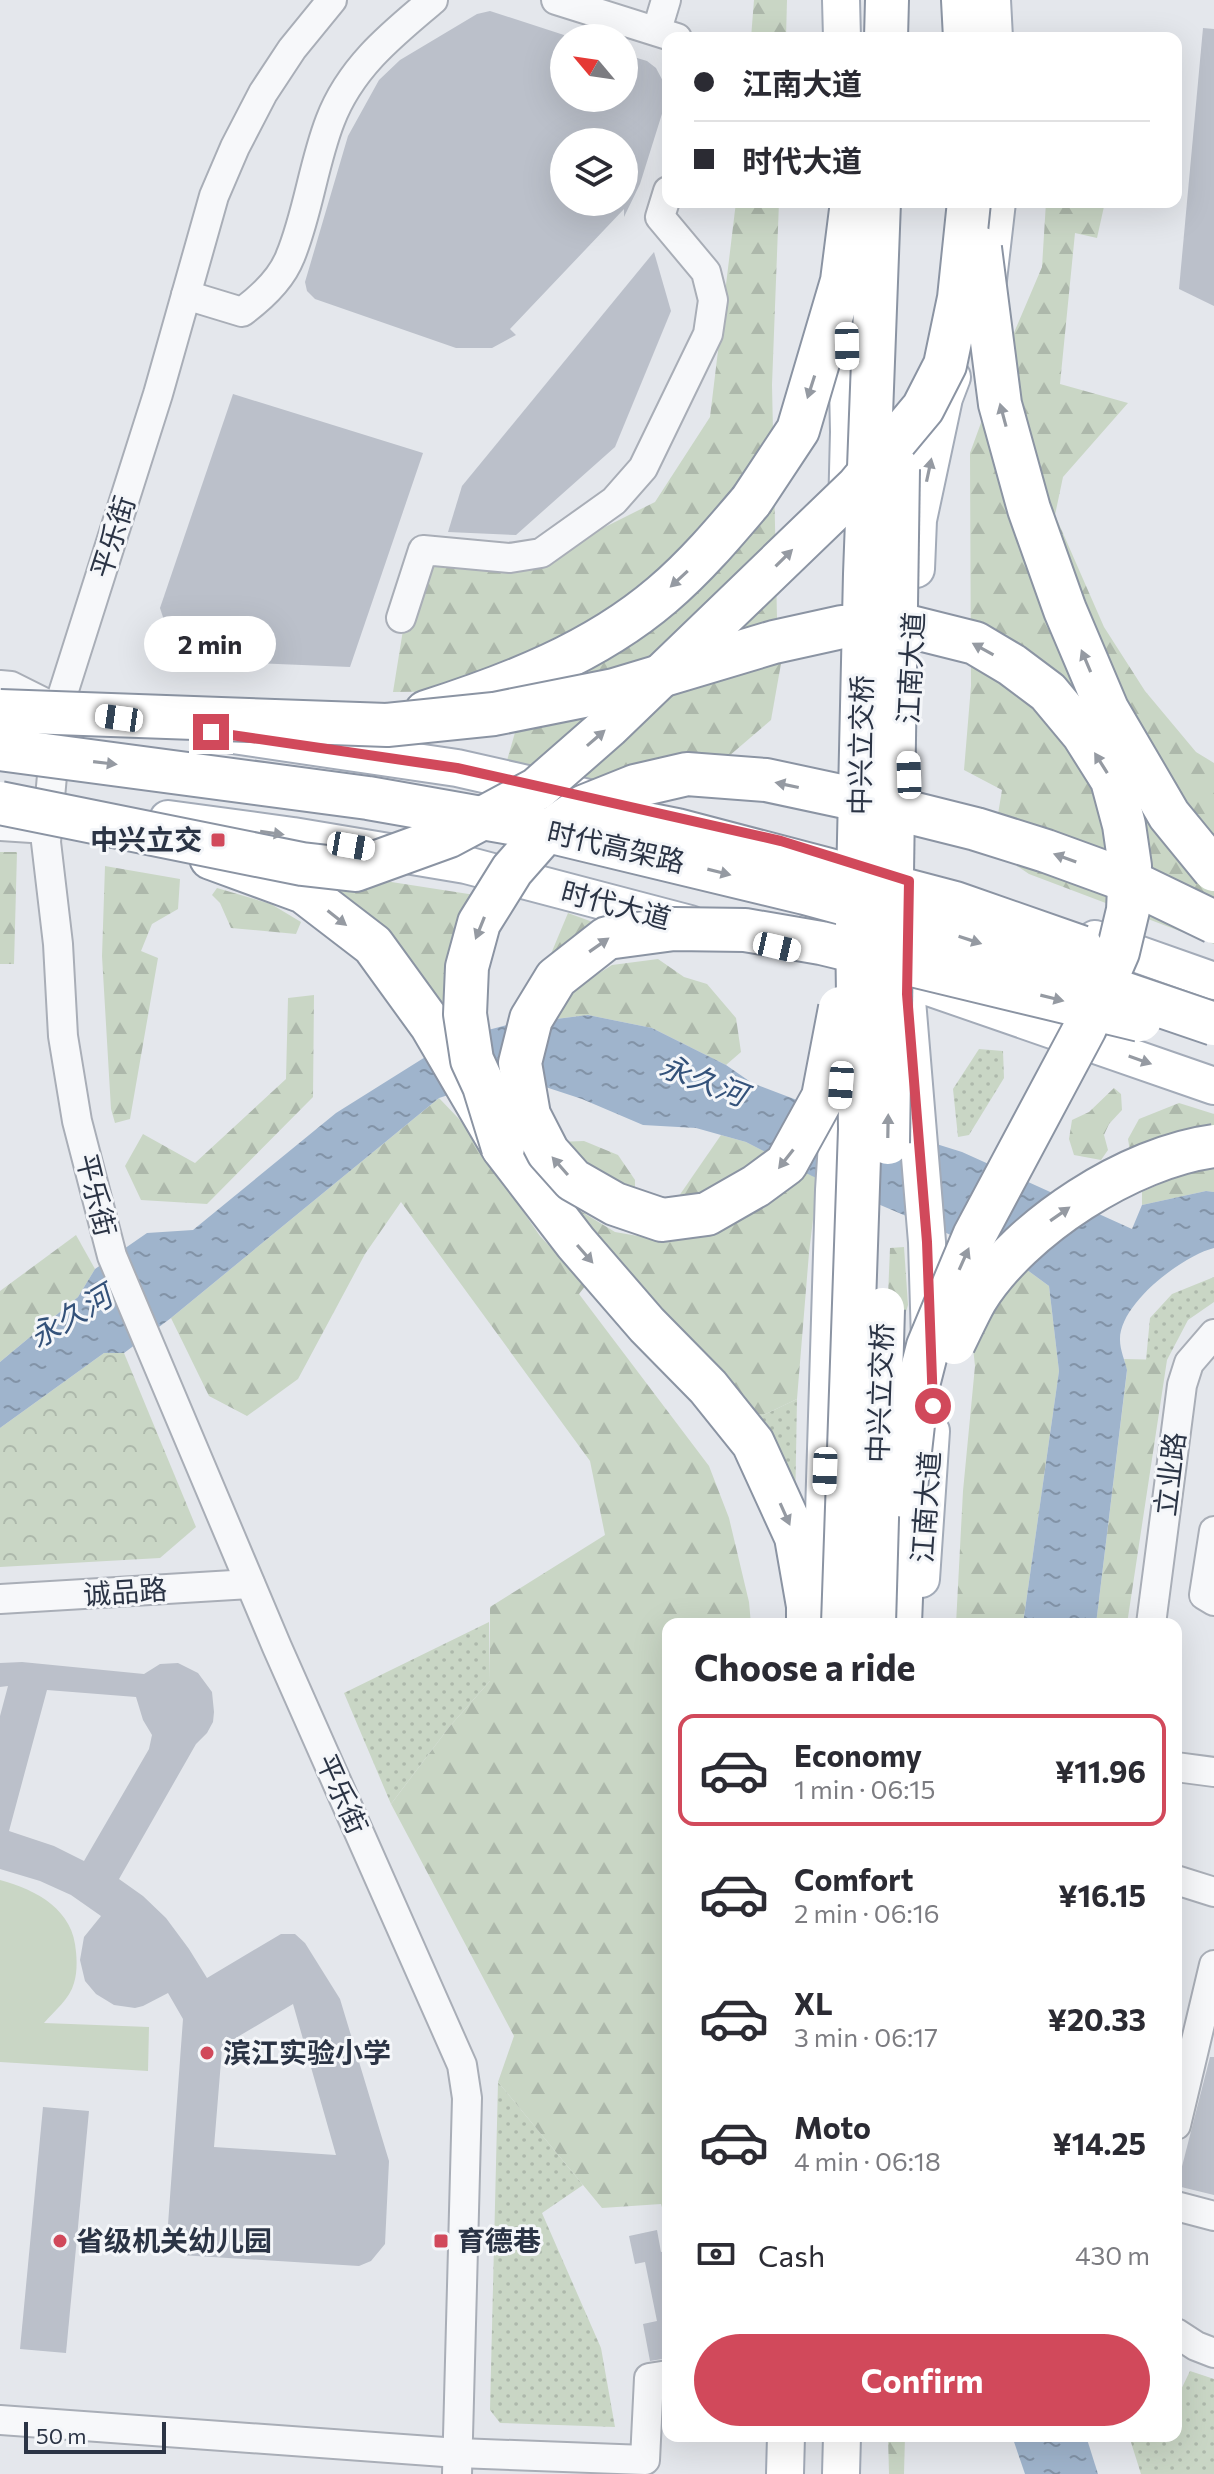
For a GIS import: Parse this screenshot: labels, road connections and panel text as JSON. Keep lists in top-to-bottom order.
{
  "streets": {
    "highway": ["中兴立交桥", "时代高架路"],
    "main road": ["江南大道", "时代大道"],
    "street": ["平乐街", "立业路", "诚品路"]
  },
  "crossings": [
    ["平乐街", "时代大道"],
    ["平乐街", "诚品路"],
    ["江南大道", "中兴立交桥"],
    ["江南大道", "时代大道"],
    ["中兴立交桥", "时代大道"]
  ],
  "water": ["永久河"],
  "places": {
    "transit": ["中兴立交", "育德巷"],
    "other": ["滨江实验小学", "省级机关幼儿园"]
  },
  "scale_bar": "50 m",
  "north": "top left",
  "page": {
    "banner": ["江南大道", "时代大道"],
    "bubble": "2 min",
    "heading": "Choose a ride",
    "list": [
      {
        "name": "Economy",
        "note": "1 min · 06:15",
        "value": "¥11.96"
      },
      {
        "name": "Comfort",
        "note": "2 min · 06:16",
        "value": "¥16.15"
      },
      {
        "name": "XL",
        "note": "3 min · 06:17",
        "value": "¥20.33"
      },
      {
        "name": "Moto",
        "note": "4 min · 06:18",
        "value": "¥14.25"
      }
    ],
    "pay": ["Cash", "430 m"],
    "buttons": "Confirm",
    "scale": "50 m"
  }
}
